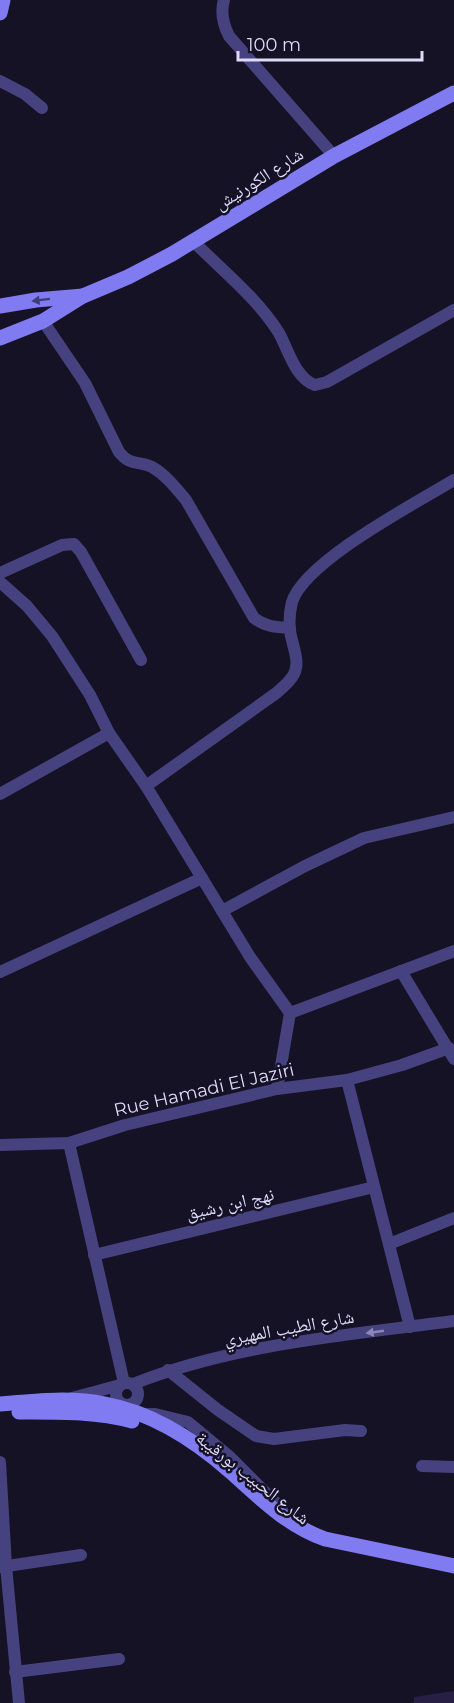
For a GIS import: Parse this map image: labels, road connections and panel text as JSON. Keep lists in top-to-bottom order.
{
  "streets": {
    "street": [
      "شارع الكورنيش",
      "Rue Hamadi El Jaziri",
      "نهج ابن رشيق",
      "شارع الطيب المهيري",
      "شارع الحبيب بورقيبة"
    ]
  },
  "crossings": [
    ["شارع الطيب المهيري", "شارع الحبيب بورقيبة"]
  ],
  "one_way": ["شارع الطيب المهيري"],
  "scale_bar": "100 m"
}
